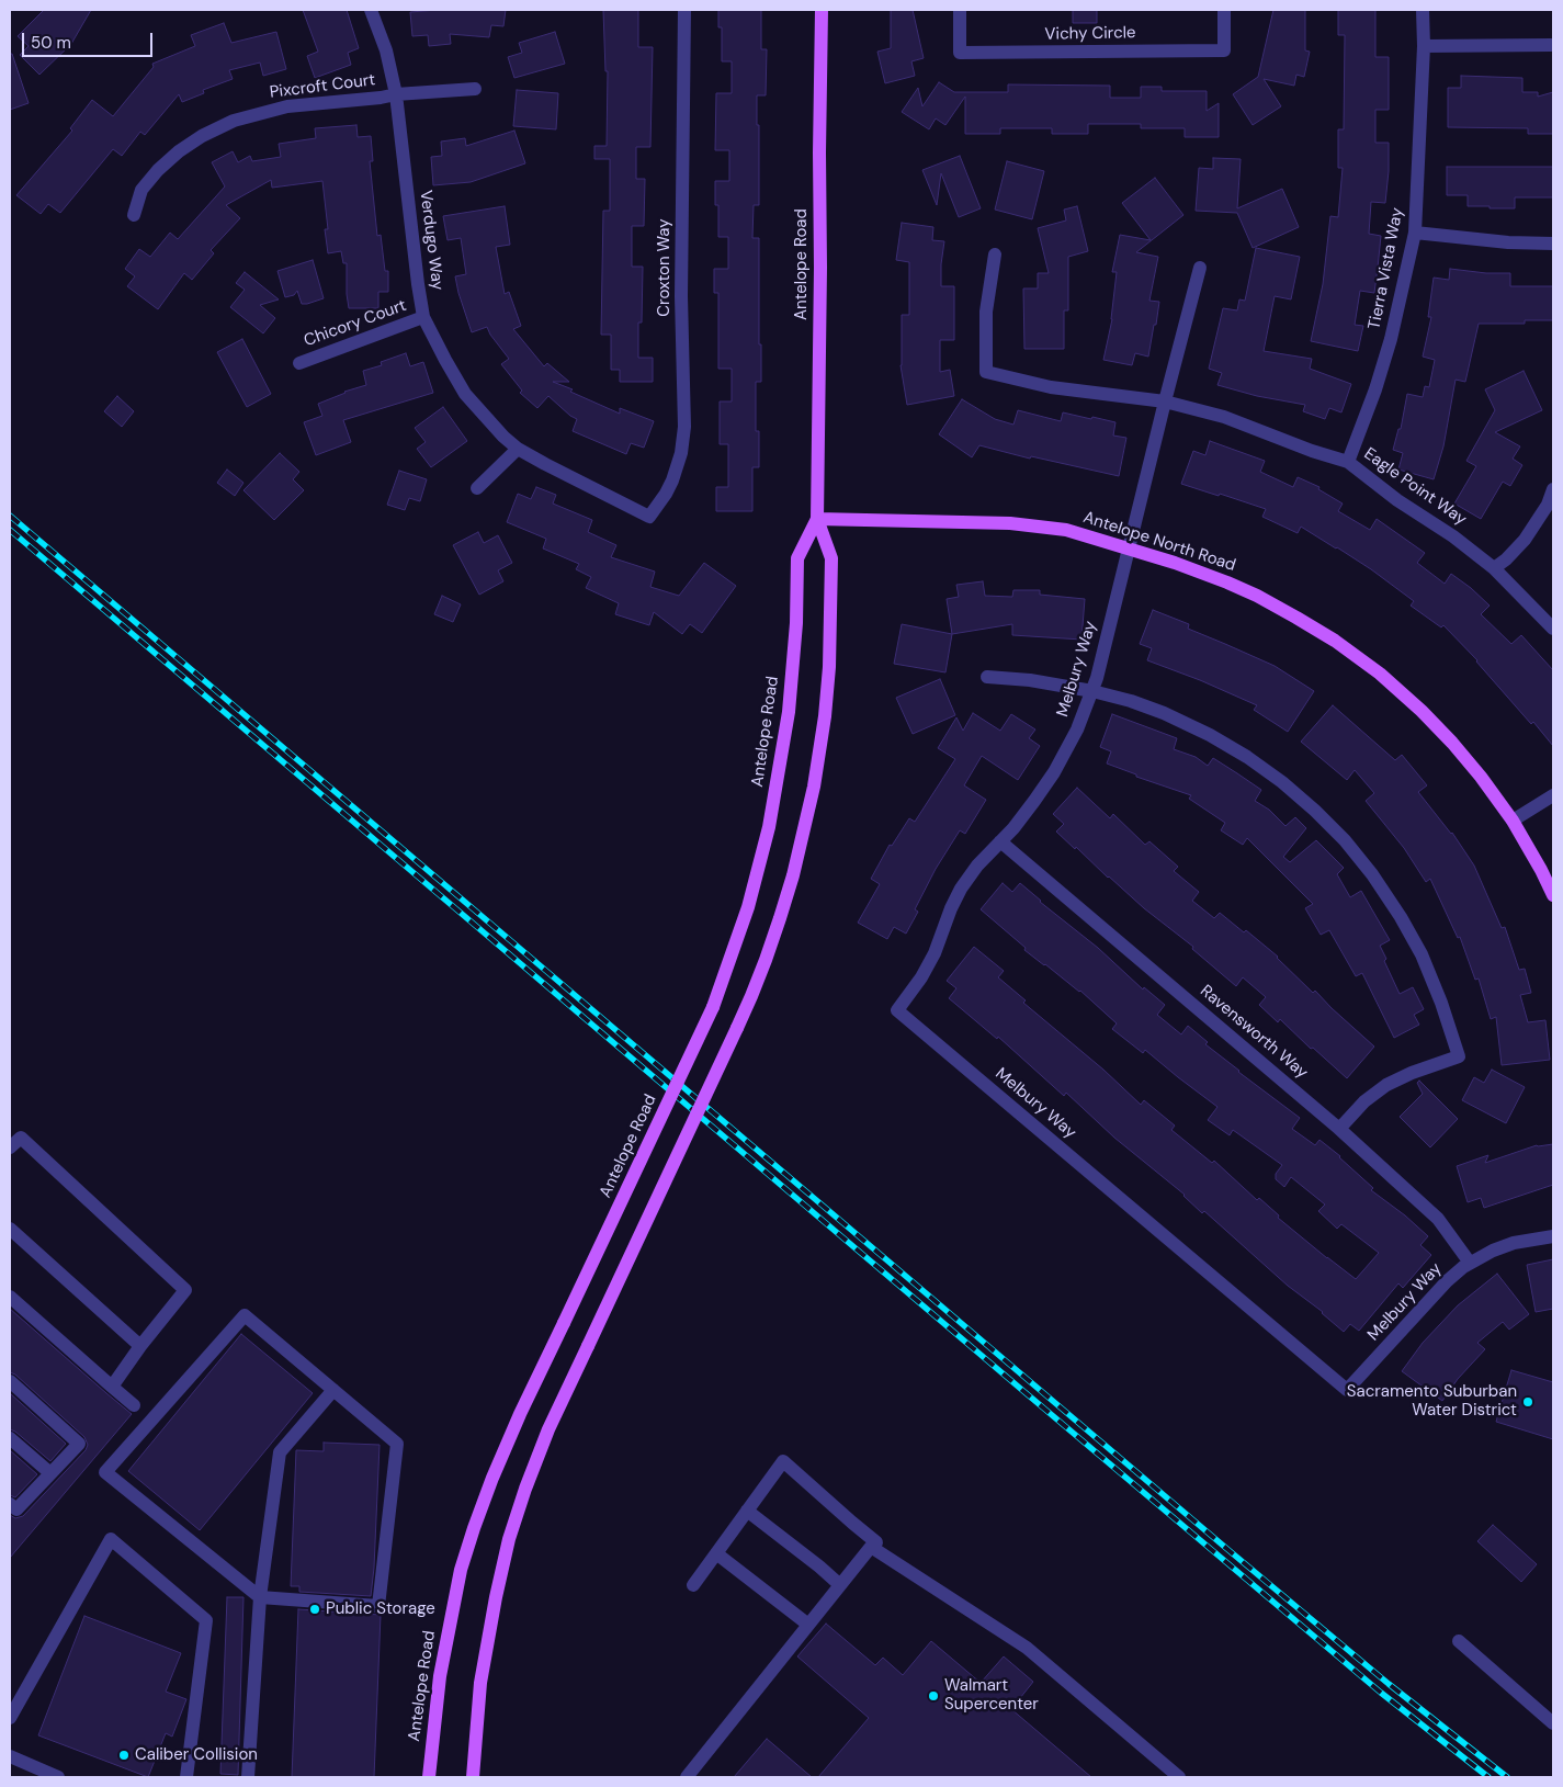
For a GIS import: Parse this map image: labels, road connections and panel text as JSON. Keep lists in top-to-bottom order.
{
  "streets": {
    "main road": ["Antelope Road", "Antelope North Road"],
    "street": [
      "Vichy Circle",
      "Pixcroft Court",
      "Verdugo Way",
      "Croxton Way",
      "Tierra Vista Way",
      "Chicory Court",
      "Eagle Point Way",
      "Melbury Way",
      "Ravensworth Way"
    ]
  },
  "crossings": [
    ["Pixcroft Court", "Verdugo Way"],
    ["Verdugo Way", "Croxton Way"],
    ["Verdugo Way", "Chicory Court"],
    ["Antelope Road", "Antelope North Road"],
    ["Tierra Vista Way", "Eagle Point Way"],
    ["Eagle Point Way", "Melbury Way"],
    ["Antelope North Road", "Melbury Way"],
    ["Melbury Way", "Ravensworth Way"]
  ],
  "places": [
    "Sacramento Suburban Water District",
    "Public Storage",
    "Walmart Supercenter",
    "Caliber Collision"
  ],
  "scale_bar": "50 m"
}
